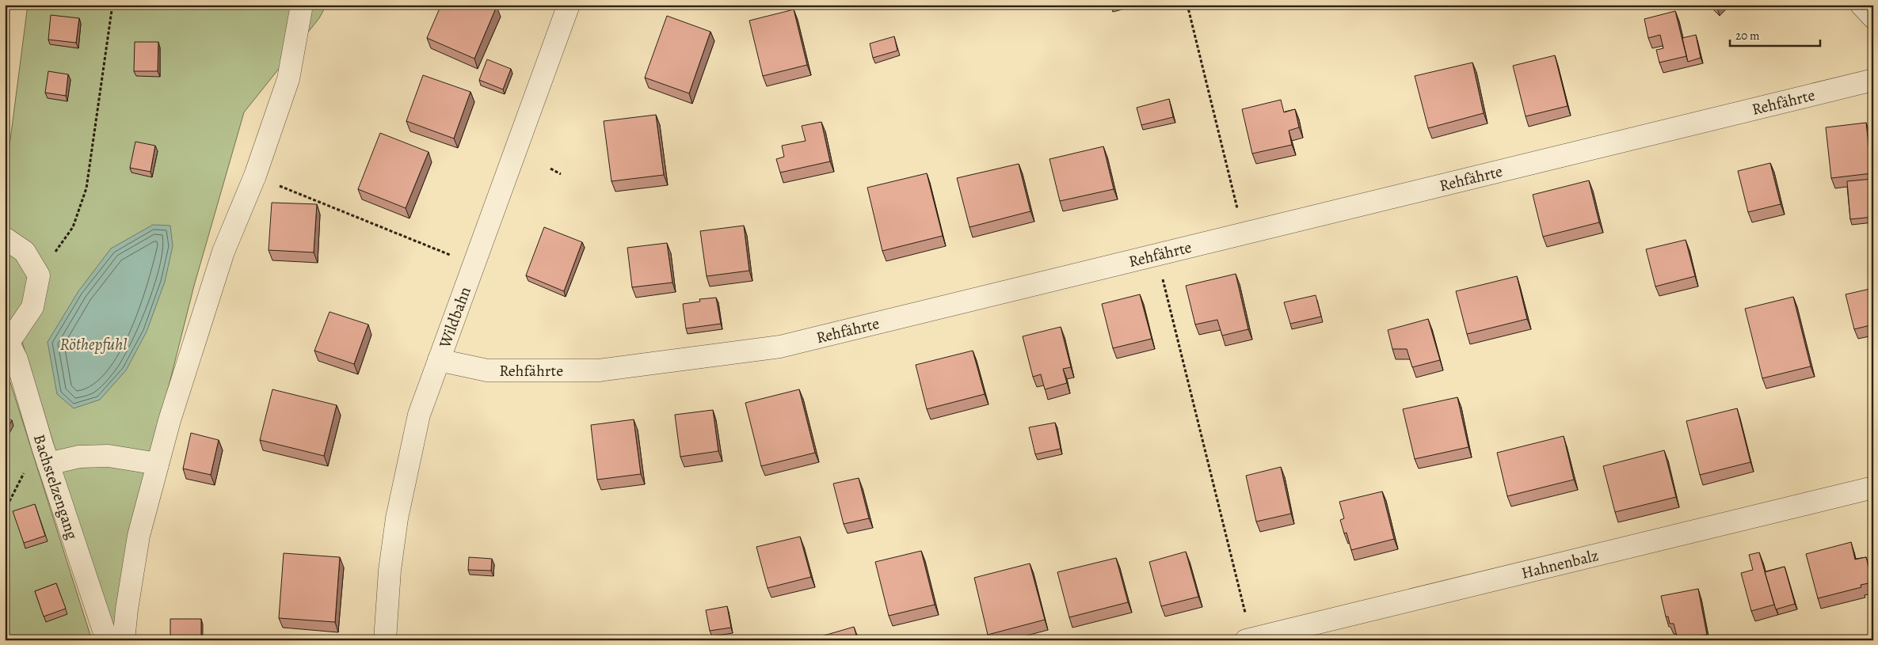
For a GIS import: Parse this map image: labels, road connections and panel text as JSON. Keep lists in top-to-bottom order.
{
  "streets": {
    "street": [
      "Rehfährte",
      "Wildbahn",
      "Bachstelzengang",
      "Hahnenbalz"
    ]
  },
  "crossings": [
    ["Rehfährte", "Wildbahn"]
  ],
  "water": ["Röthepfuhl"],
  "scale_bar": "20 m"
}
